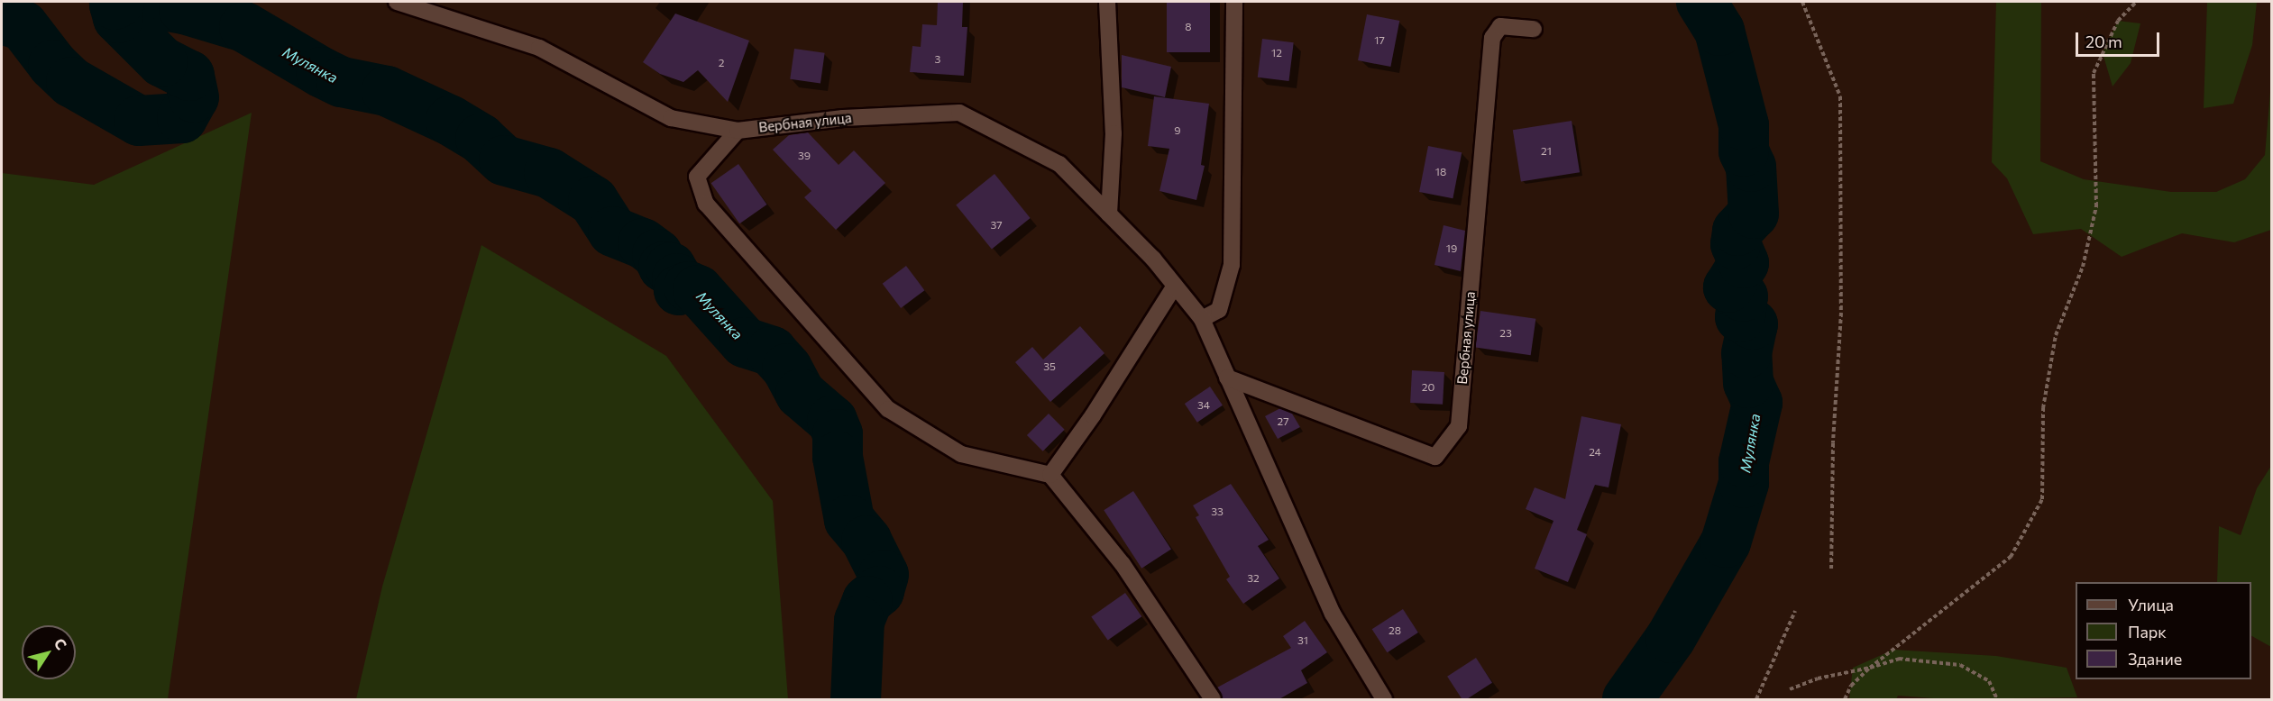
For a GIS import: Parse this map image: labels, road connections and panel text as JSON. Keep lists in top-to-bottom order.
{
  "streets": {
    "street": ["Вербная улица"]
  },
  "water": ["Мулянка"],
  "house_numbers": [
    "8",
    "17",
    "12",
    "3",
    "2",
    "9",
    "21",
    "39",
    "18",
    "37",
    "19",
    "23",
    "35",
    "20",
    "34",
    "27",
    "24",
    "33",
    "32",
    "28",
    "31"
  ],
  "legend": ["Улица", "Парк", "Здание"],
  "scale_bar": "20 m",
  "north": "top right"
}
